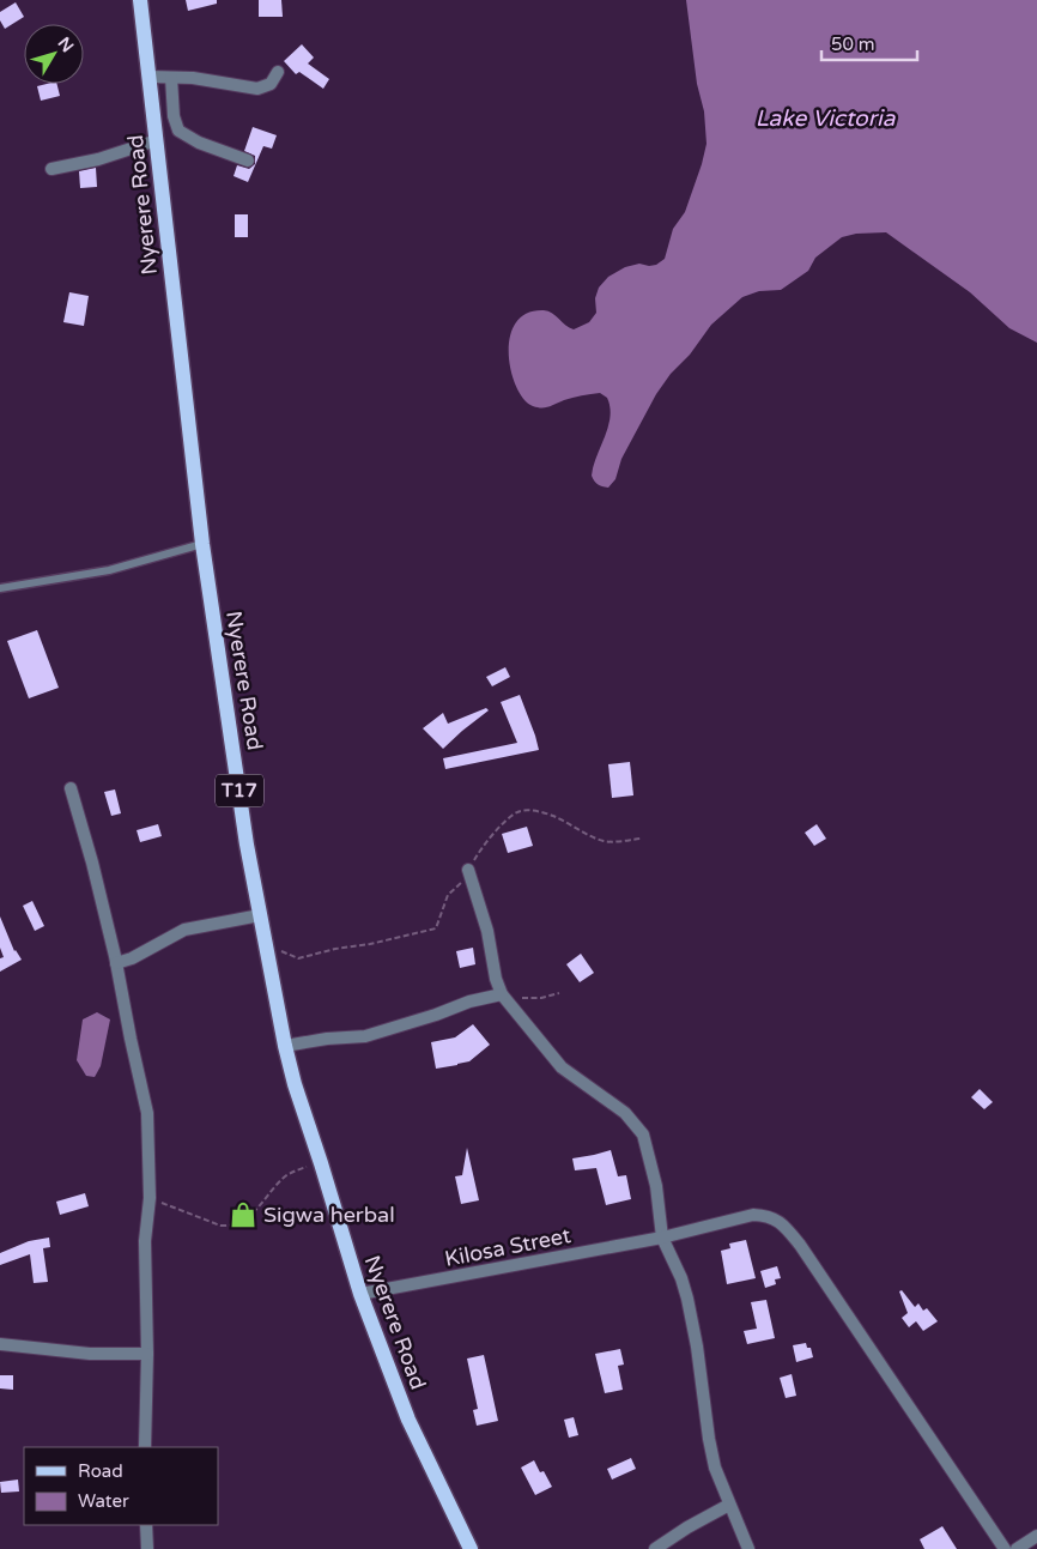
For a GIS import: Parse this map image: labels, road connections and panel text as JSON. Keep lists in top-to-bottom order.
{
  "streets": {
    "main road": ["Nyerere Road", "T17"],
    "street": ["Kilosa Street"]
  },
  "crossings": [
    ["Nyerere Road", "Kilosa Street"]
  ],
  "water": ["Lake Victoria"],
  "places": {
    "shop": ["Sigwa herbal"]
  },
  "legend": ["Road", "Water"],
  "scale_bar": "50 m",
  "north": "top right"
}
